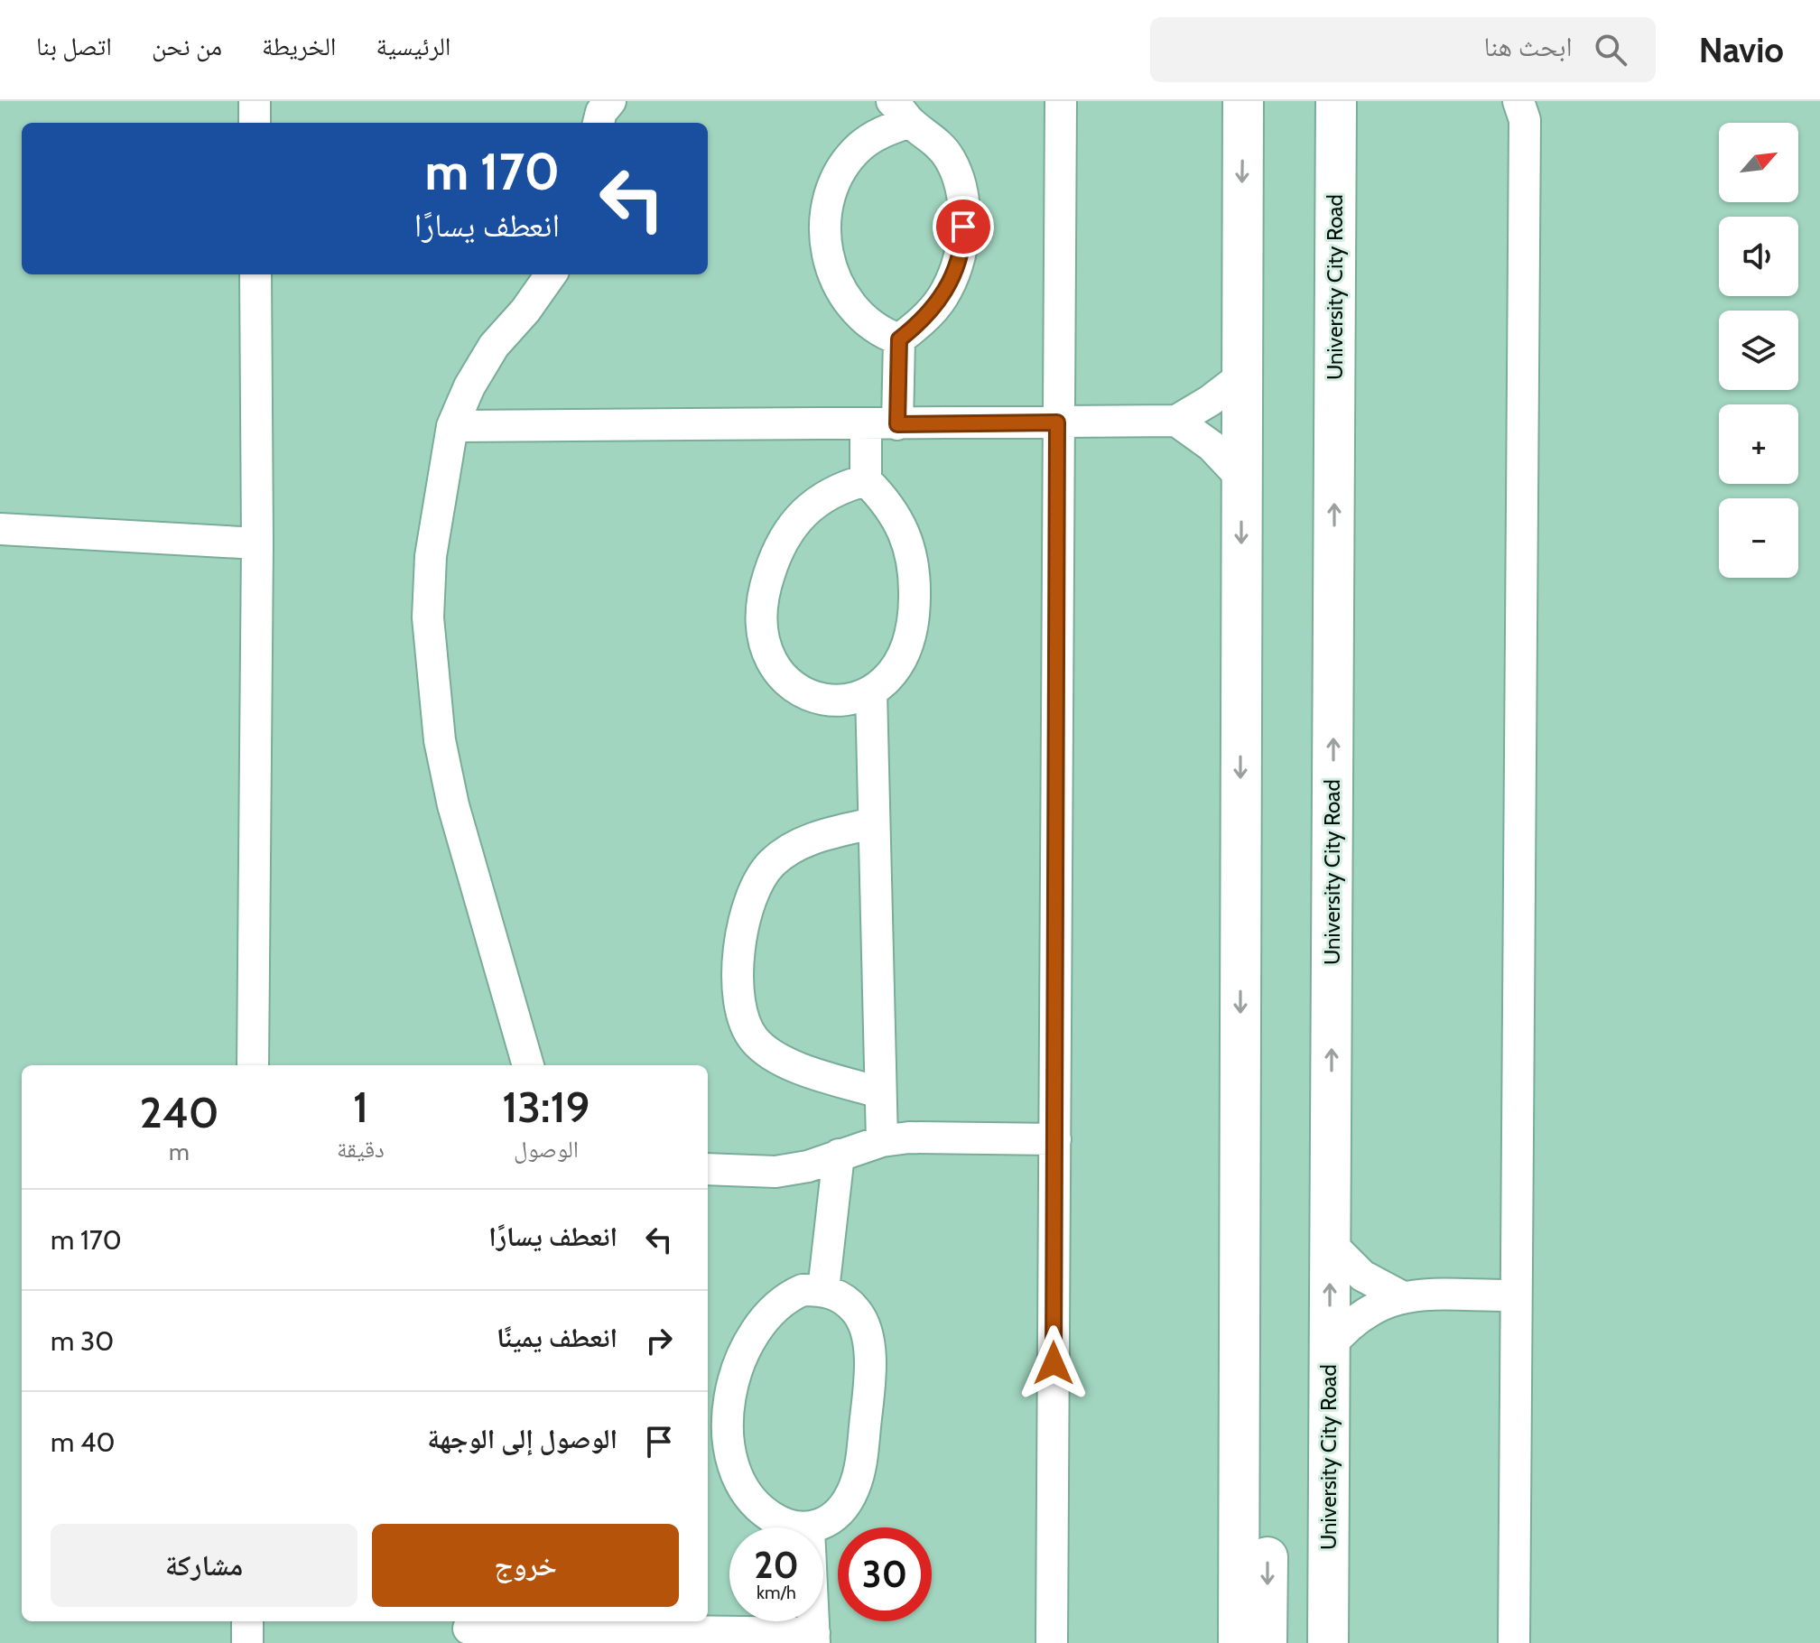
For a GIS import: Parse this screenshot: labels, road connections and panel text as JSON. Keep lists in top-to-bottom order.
{
  "streets": {
    "main road": ["University City Road"]
  },
  "north": "top right",
  "page": {
    "header": "Navio",
    "search": "ابحث هنا",
    "nav": [
      "الرئيسية",
      "الخريطة",
      "من نحن",
      "اتصل بنا"
    ],
    "map_buttons": ["+", "−"],
    "turn": ["170 m", "انعطف يسارًا"],
    "eta": [
      "13:19",
      "الوصول",
      "1",
      "دقيقة",
      "240",
      "m"
    ],
    "list": [
      {
        "name": "انعطف يسارًا",
        "value": "170 m"
      },
      {
        "name": "انعطف يمينًا",
        "value": "30 m"
      },
      {
        "name": "الوصول إلى الوجهة",
        "value": "40 m"
      }
    ],
    "buttons": ["خروج", "مشاركة"],
    "speed": "20 km/h",
    "limit": "30"
  }
}
